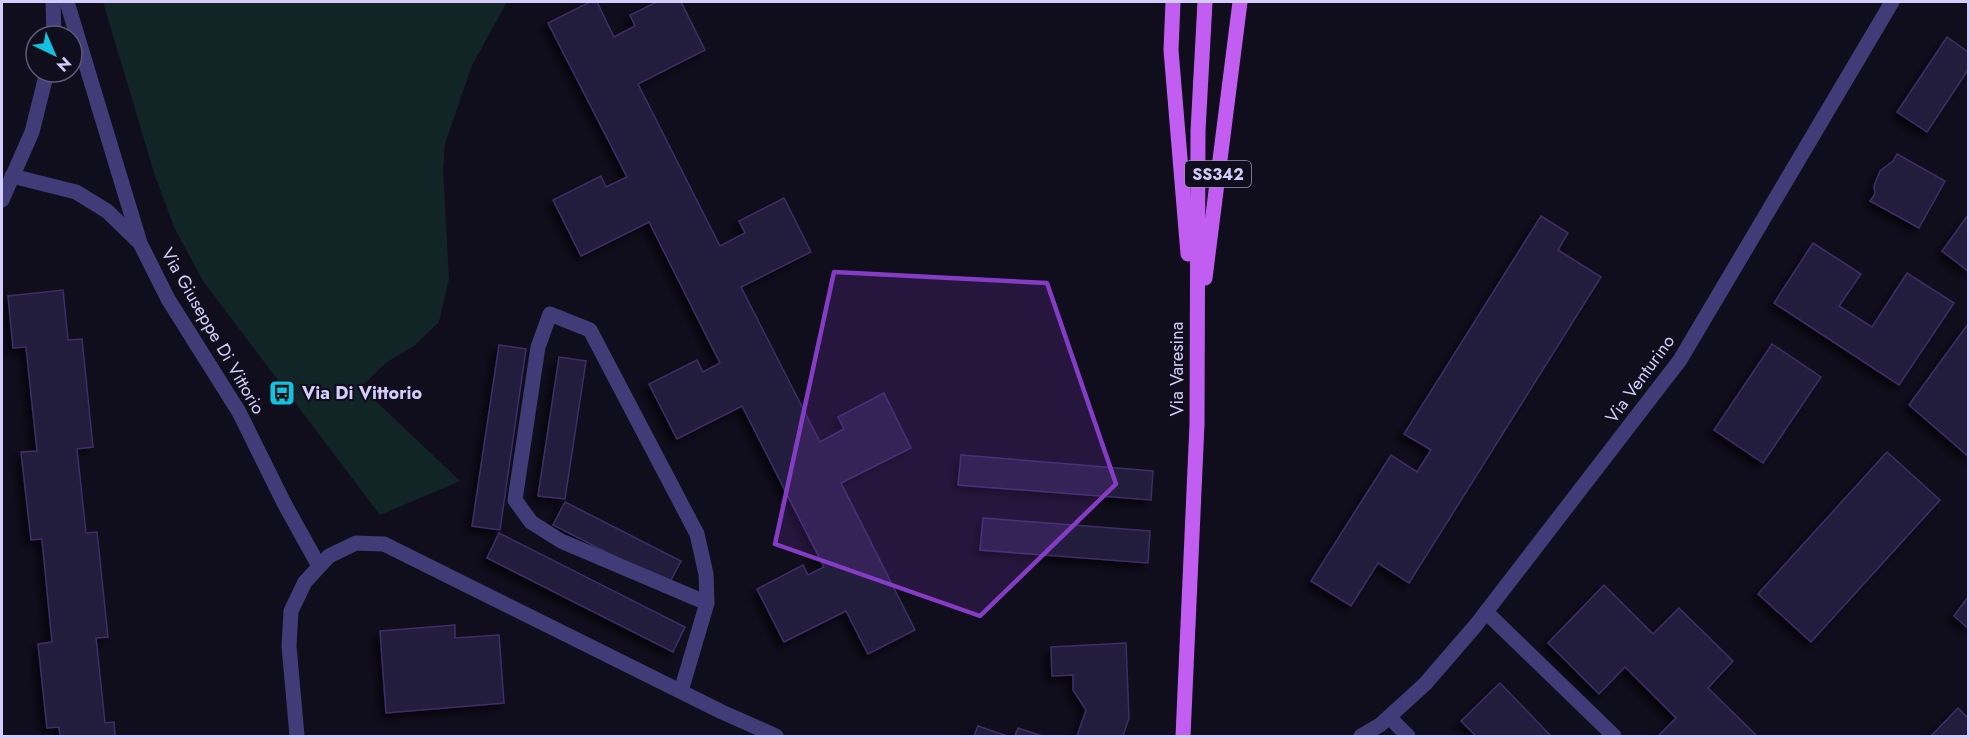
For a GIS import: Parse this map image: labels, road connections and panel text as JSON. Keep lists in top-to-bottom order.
{
  "streets": {
    "main road": ["SS342", "Via Varesina"],
    "street": ["Via Giuseppe Di Vittorio", "Via Venturino"]
  },
  "crossings": [
    ["SS342", "Via Varesina"]
  ],
  "places": {
    "bus stop": ["Via Di Vittorio"]
  },
  "north": "bottom right"
}
